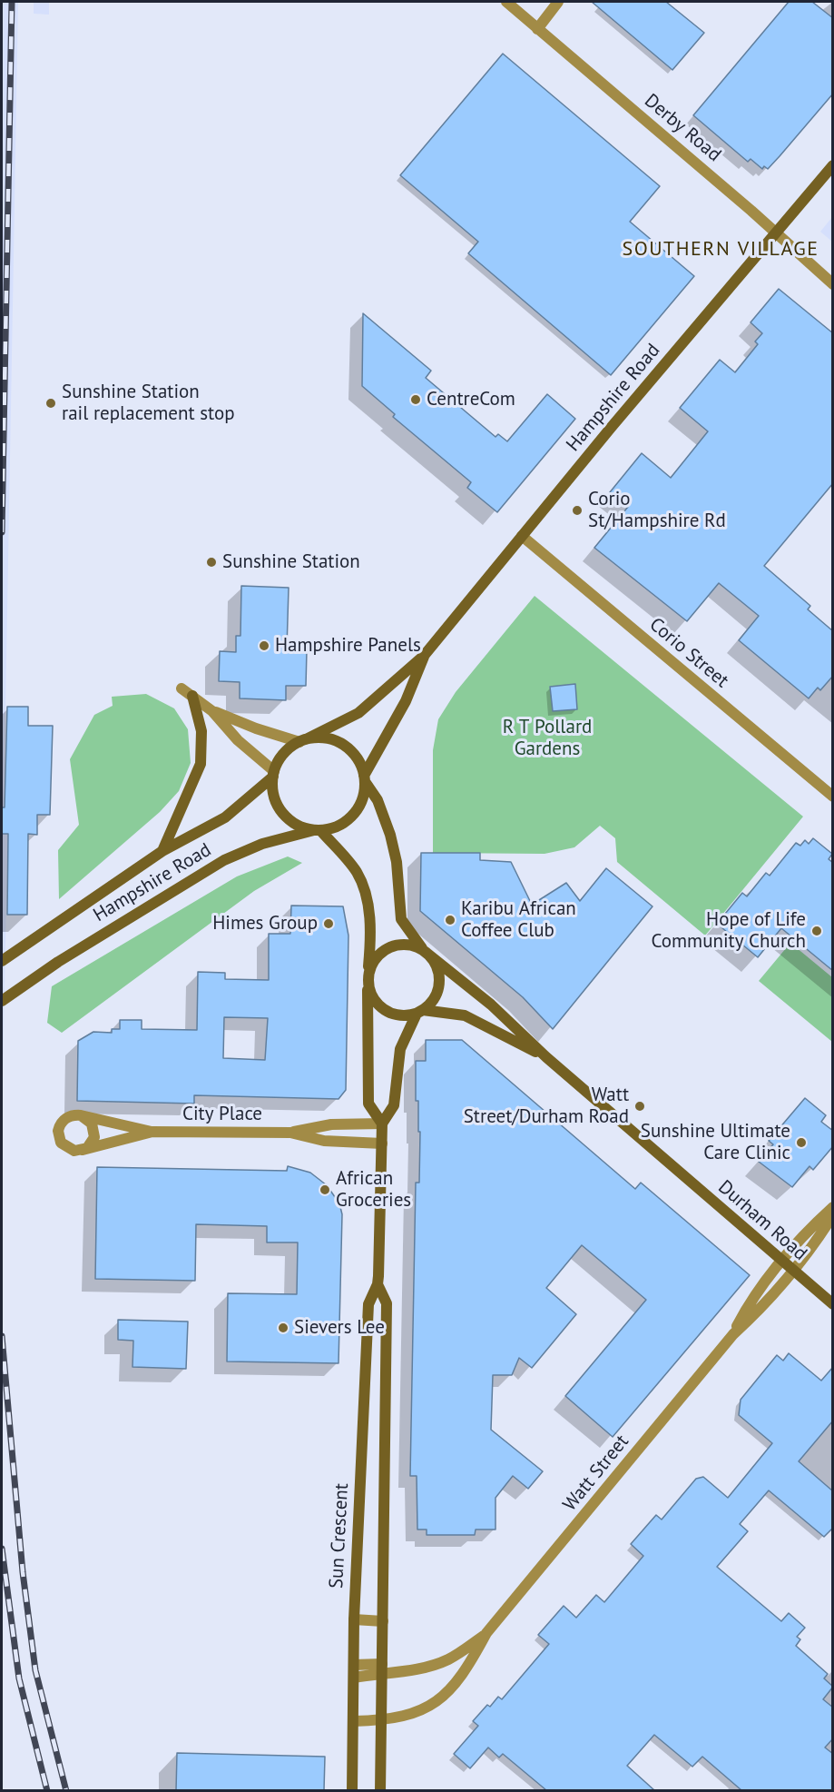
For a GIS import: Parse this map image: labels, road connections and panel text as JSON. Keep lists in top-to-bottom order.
{
  "streets": {
    "street": [
      "Derby Road",
      "Hampshire Road",
      "Corio Street",
      "City Place",
      "Durham Road",
      "Watt Street",
      "Sun Crescent"
    ]
  },
  "crossings": [
    ["Derby Road", "Hampshire Road"],
    ["Hampshire Road", "Corio Street"],
    ["City Place", "Sun Crescent"],
    ["Durham Road", "Watt Street"],
    ["Durham Road", "Sun Crescent"],
    ["Watt Street", "Sun Crescent"]
  ],
  "districts": ["SOUTHERN VILLAGE"],
  "parks": ["R T Pollard Gardens"],
  "places": [
    "CentreCom",
    "Sunshine Station rail replacement stop",
    "Corio St/Hampshire Rd",
    "Sunshine Station",
    "Hampshire Panels",
    "Karibu African Coffee Club",
    "Himes Group",
    "Hope of Life Community Church",
    "Watt Street/Durham Road",
    "Sunshine Ultimate Care Clinic",
    "African Groceries",
    "Sievers Lee"
  ]
}
